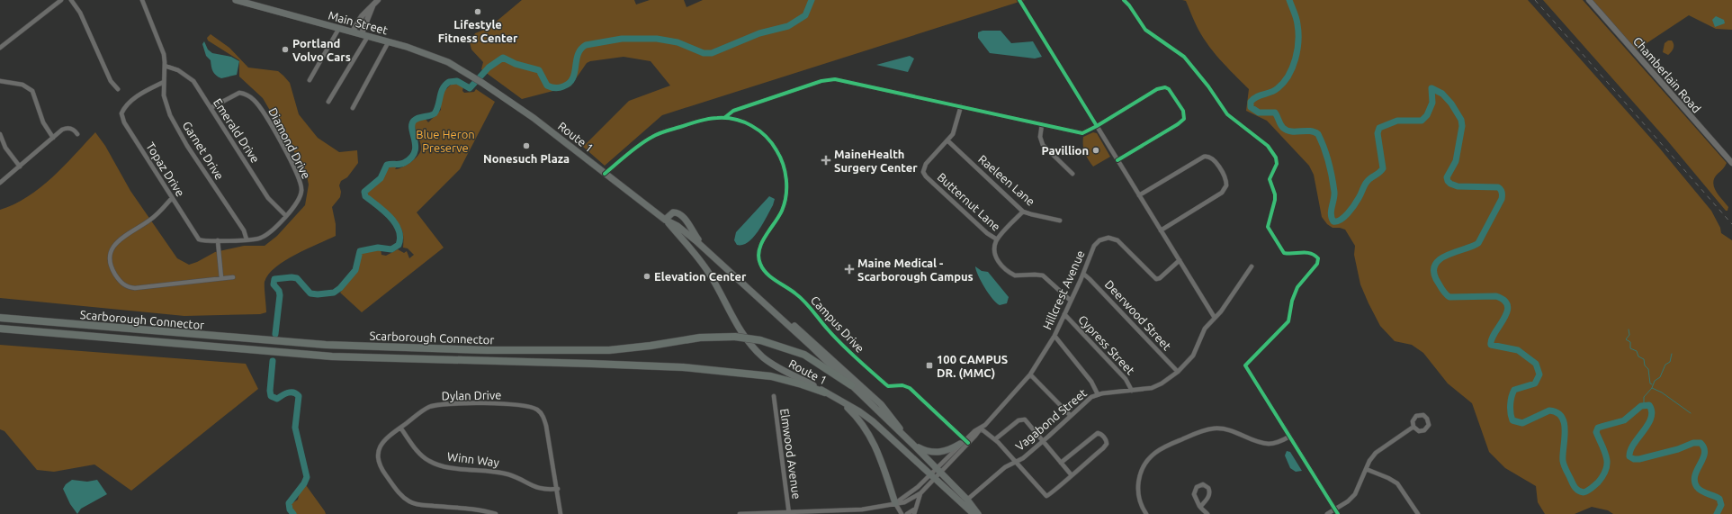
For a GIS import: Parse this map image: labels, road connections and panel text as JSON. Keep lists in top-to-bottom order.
{
  "streets": {
    "highway": ["Scarborough Connector"],
    "main road": ["Main Street", "Route 1"],
    "street": [
      "Chamberlain Road",
      "Emerald Drive",
      "Diamond Drive",
      "Garnet Drive",
      "Topaz Drive",
      "Raeleen Lane",
      "Butternut Lane",
      "Hillcrest Avenue",
      "Deerwood Street",
      "Campus Drive",
      "Cypress Street",
      "Dylan Drive",
      "Vagabond Street",
      "Elmwood Avenue",
      "Winn Way"
    ]
  },
  "crossings": [
    ["Main Street", "Route 1"],
    ["Emerald Drive", "Diamond Drive"],
    ["Emerald Drive", "Garnet Drive"],
    ["Route 1", "Hillcrest Avenue"],
    ["Route 1", "Scarborough Connector"],
    ["Route 1", "Campus Drive"],
    ["Route 1", "Vagabond Street"],
    ["Diamond Drive", "Garnet Drive"],
    ["Diamond Drive", "Topaz Drive"],
    ["Garnet Drive", "Topaz Drive"],
    ["Raeleen Lane", "Butternut Lane"],
    ["Hillcrest Avenue", "Deerwood Street"],
    ["Hillcrest Avenue", "Campus Drive"],
    ["Hillcrest Avenue", "Cypress Street"],
    ["Deerwood Street", "Vagabond Street"],
    ["Cypress Street", "Vagabond Street"],
    ["Dylan Drive", "Winn Way"]
  ],
  "parks": ["Blue Heron Preserve"],
  "places": {
    "other": [
      "Lifestyle Fitness Center",
      "Portland Volvo Cars",
      "Nonesuch Plaza",
      "Pavillion",
      "Elevation Center"
    ],
    "health": ["MaineHealth Surgery Center", "Maine Medical - Scarborough Campus"],
    "transit": ["100 CAMPUS DR. (MMC)"]
  }
}
